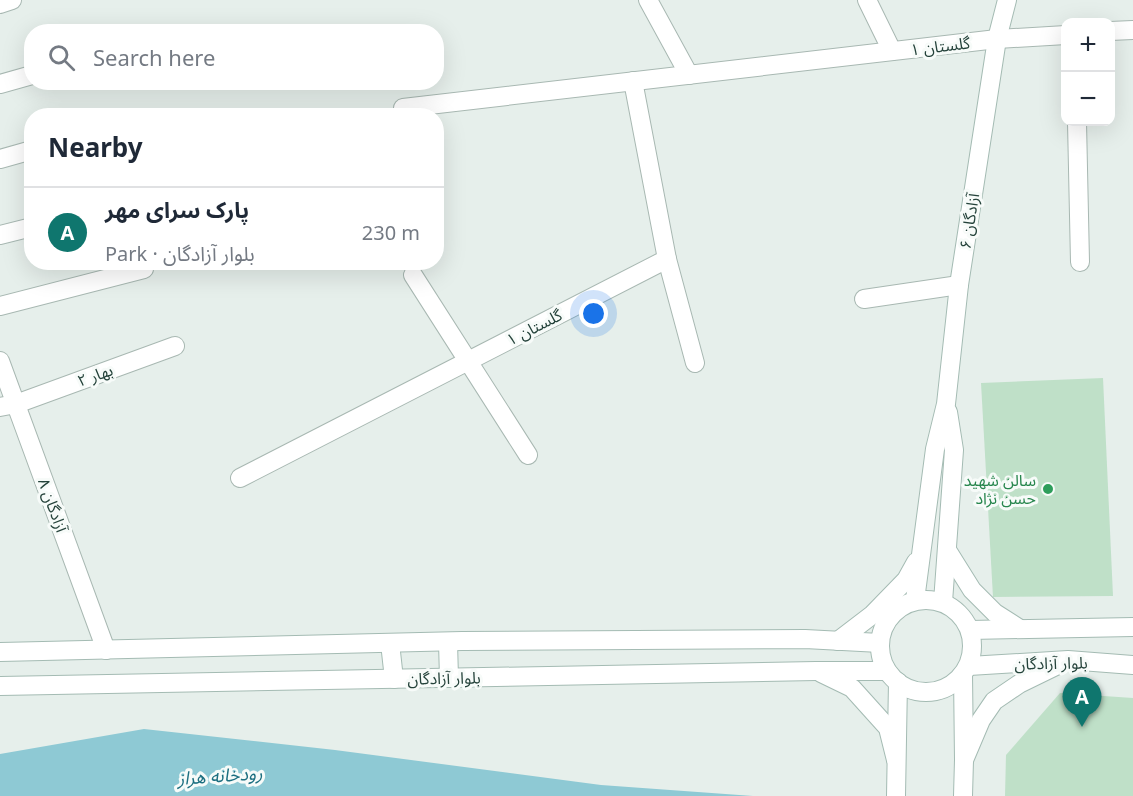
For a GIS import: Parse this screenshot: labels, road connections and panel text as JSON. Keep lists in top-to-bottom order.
{
  "streets": {
    "street": [
      "گلستان ۱",
      "آزادگان ۶",
      "بهار ۲",
      "آزادگان ۸",
      "بلوار آزادگان"
    ]
  },
  "crossings": [
    ["گلستان ۱", "آزادگان ۶"],
    ["آزادگان ۶", "بلوار آزادگان"],
    ["بهار ۲", "آزادگان ۸"]
  ],
  "water": ["رودخانه هراز"],
  "places": ["سالن شهید حسن نژاد"],
  "page": {
    "map_buttons": ["+", "−"],
    "search": "Search here",
    "heading": "Nearby",
    "list": [
      {
        "mark": "A",
        "name": "پارک سرای مهر",
        "note": "Park · بلوار آزادگان",
        "value": "230 m"
      }
    ],
    "pins": "A"
  }
}
